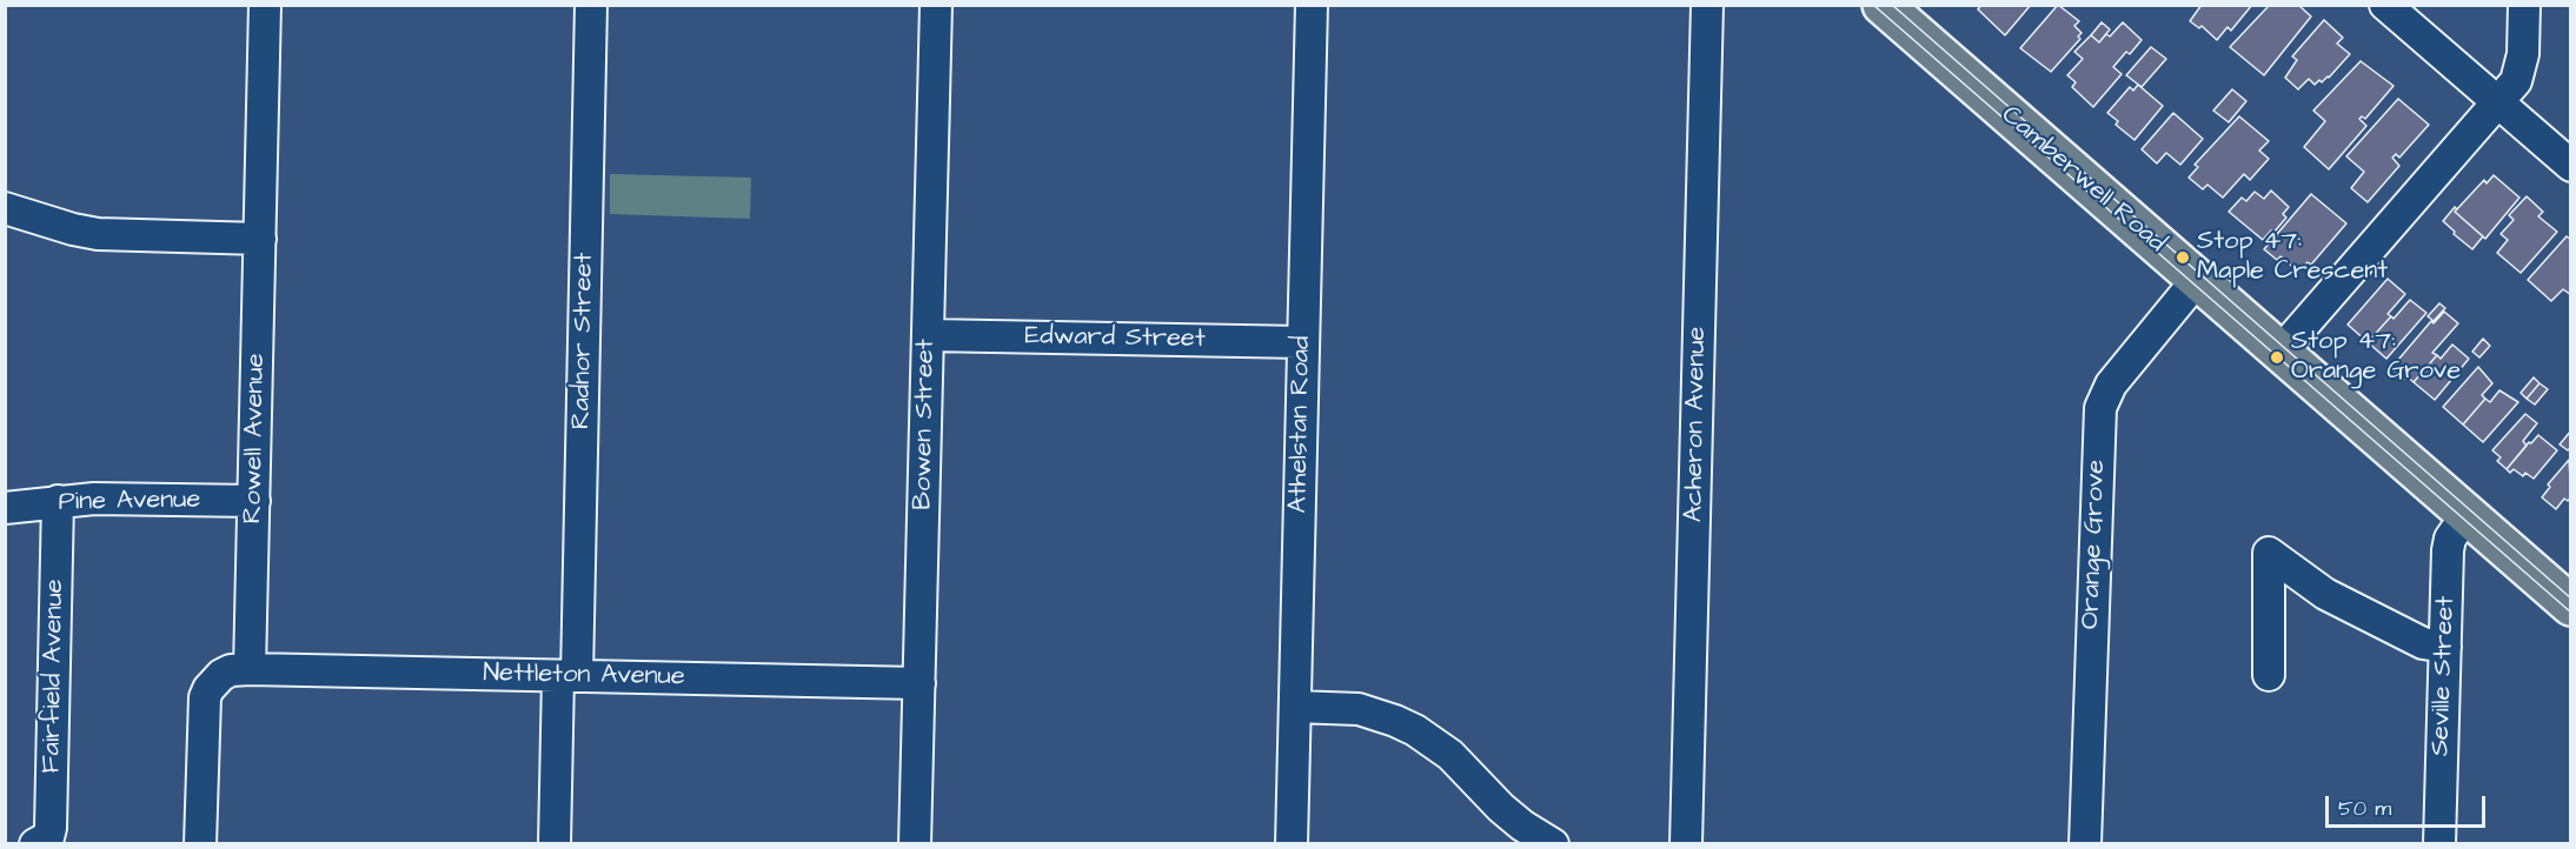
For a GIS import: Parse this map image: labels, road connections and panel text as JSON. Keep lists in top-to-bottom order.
{
  "streets": {
    "main road": ["Camberwell Road"],
    "street": [
      "Edward Street",
      "Radnor Street",
      "Bowen Street",
      "Athelstan Road",
      "Acheron Avenue",
      "Rowell Avenue",
      "Pine Avenue",
      "Orange Grove",
      "Fairfield Avenue",
      "Nettleton Avenue",
      "Seville Street"
    ]
  },
  "crossings": [
    ["Camberwell Road", "Orange Grove"],
    ["Camberwell Road", "Seville Street"],
    ["Edward Street", "Bowen Street"],
    ["Edward Street", "Athelstan Road"],
    ["Radnor Street", "Nettleton Avenue"],
    ["Bowen Street", "Nettleton Avenue"],
    ["Rowell Avenue", "Pine Avenue"],
    ["Rowell Avenue", "Nettleton Avenue"],
    ["Pine Avenue", "Fairfield Avenue"]
  ],
  "places": ["Stop 47: Maple Crescent", "Stop 47: Orange Grove"],
  "scale_bar": "50 m"
}
